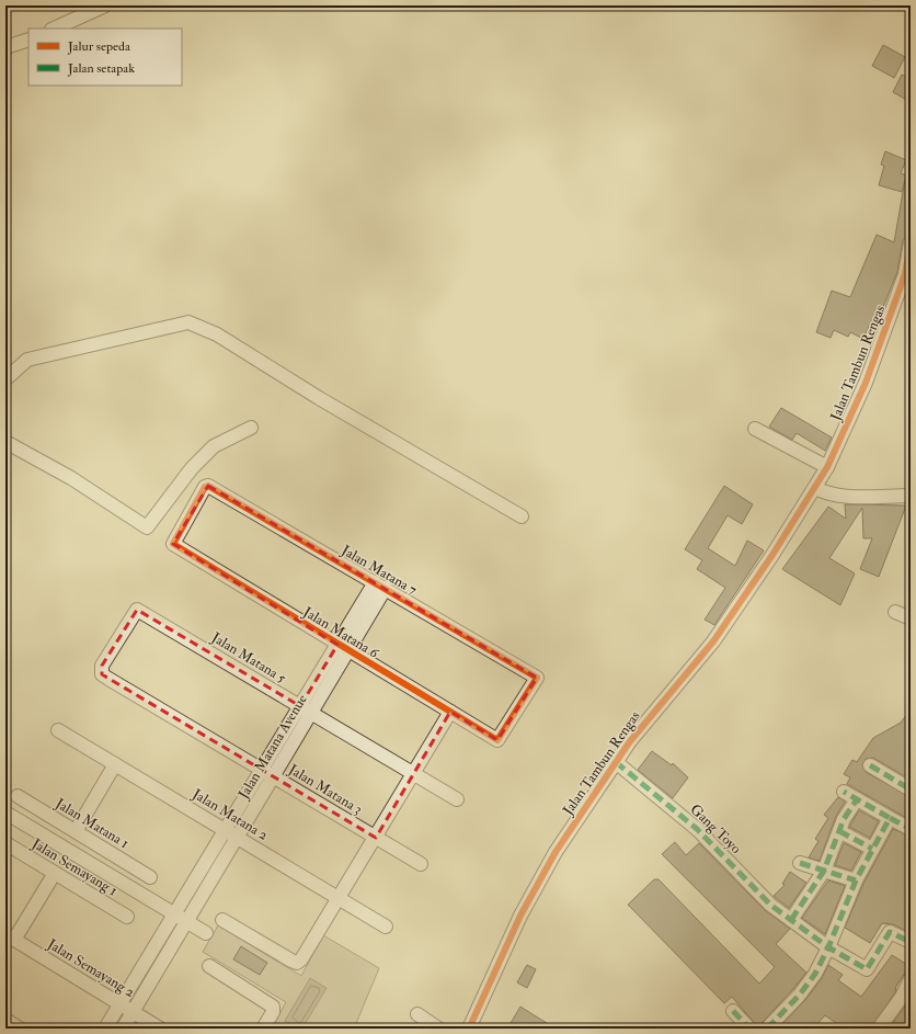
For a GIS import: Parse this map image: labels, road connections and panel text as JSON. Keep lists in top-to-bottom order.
{
  "streets": {
    "street": [
      "Jalan Tambun Rengas",
      "Jalan Matana 7",
      "Jalan Matana 6",
      "Jalan Matana 5",
      "Jalan Matana Avenue",
      "Jalan Matana 3",
      "Jalan Matana 2",
      "Jalan Matana 1",
      "Gang Toyo",
      "Jalan Semayang 1",
      "Jalan Semayang 2"
    ]
  },
  "crossings": [
    ["Jalan Tambun Rengas", "Gang Toyo"],
    ["Jalan Matana 7", "Jalan Matana 6"],
    ["Jalan Matana 7", "Jalan Matana Avenue"],
    ["Jalan Matana 6", "Jalan Matana Avenue"],
    ["Jalan Matana 5", "Jalan Matana Avenue"],
    ["Jalan Matana 5", "Jalan Matana 3"],
    ["Jalan Matana Avenue", "Jalan Matana 3"],
    ["Jalan Matana Avenue", "Jalan Matana 2"],
    ["Jalan Matana Avenue", "Jalan Semayang 2"]
  ],
  "legend": ["Jalur sepeda", "Jalan setapak"]
}
